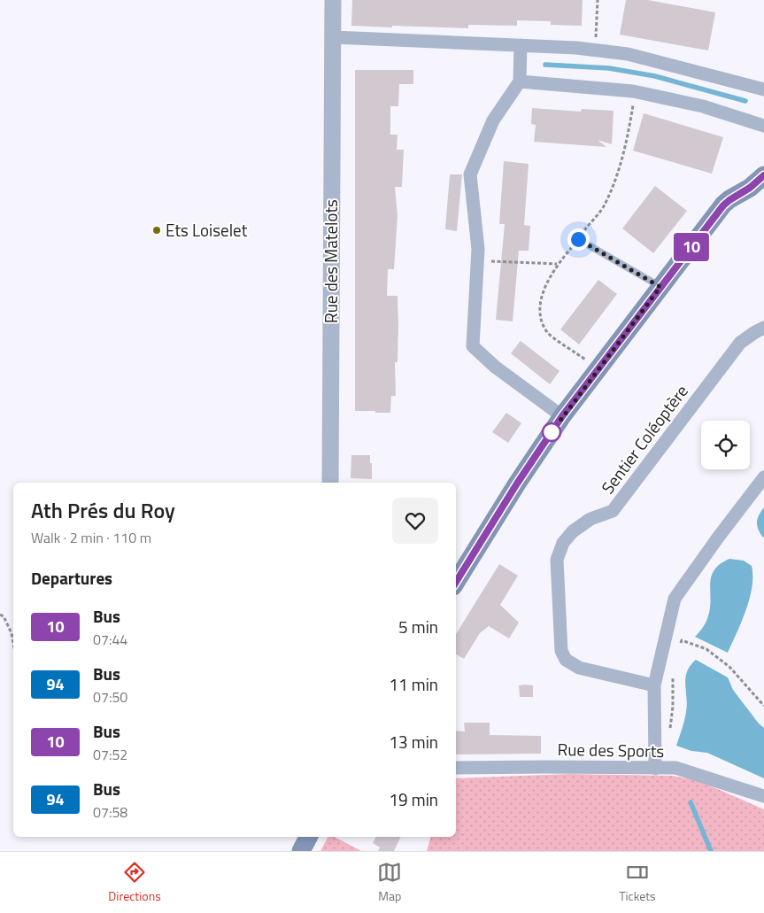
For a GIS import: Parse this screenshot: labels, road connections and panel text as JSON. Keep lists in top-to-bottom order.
{
  "streets": {
    "street": ["Rue des Matelots", "Sentier Coléoptère", "Rue des Sports"]
  },
  "places": ["Ets Loiselet"],
  "lines": ["bus line 10"],
  "page": {
    "on_map": "10",
    "heading": [
      ["Ath Prés du Roy", "Walk · 2 min · 110 m"],
      "Departures"
    ],
    "list": [
      {
        "mark": "10",
        "name": "Bus",
        "note": "07:44",
        "value": "5 min"
      },
      {
        "mark": "94",
        "name": "Bus",
        "note": "07:50",
        "value": "11 min"
      },
      {
        "mark": "10",
        "name": "Bus",
        "note": "07:52",
        "value": "13 min"
      },
      {
        "mark": "94",
        "name": "Bus",
        "note": "07:58",
        "value": "19 min"
      }
    ],
    "tabs": ["Directions", "Map", "Tickets"]
  }
}
